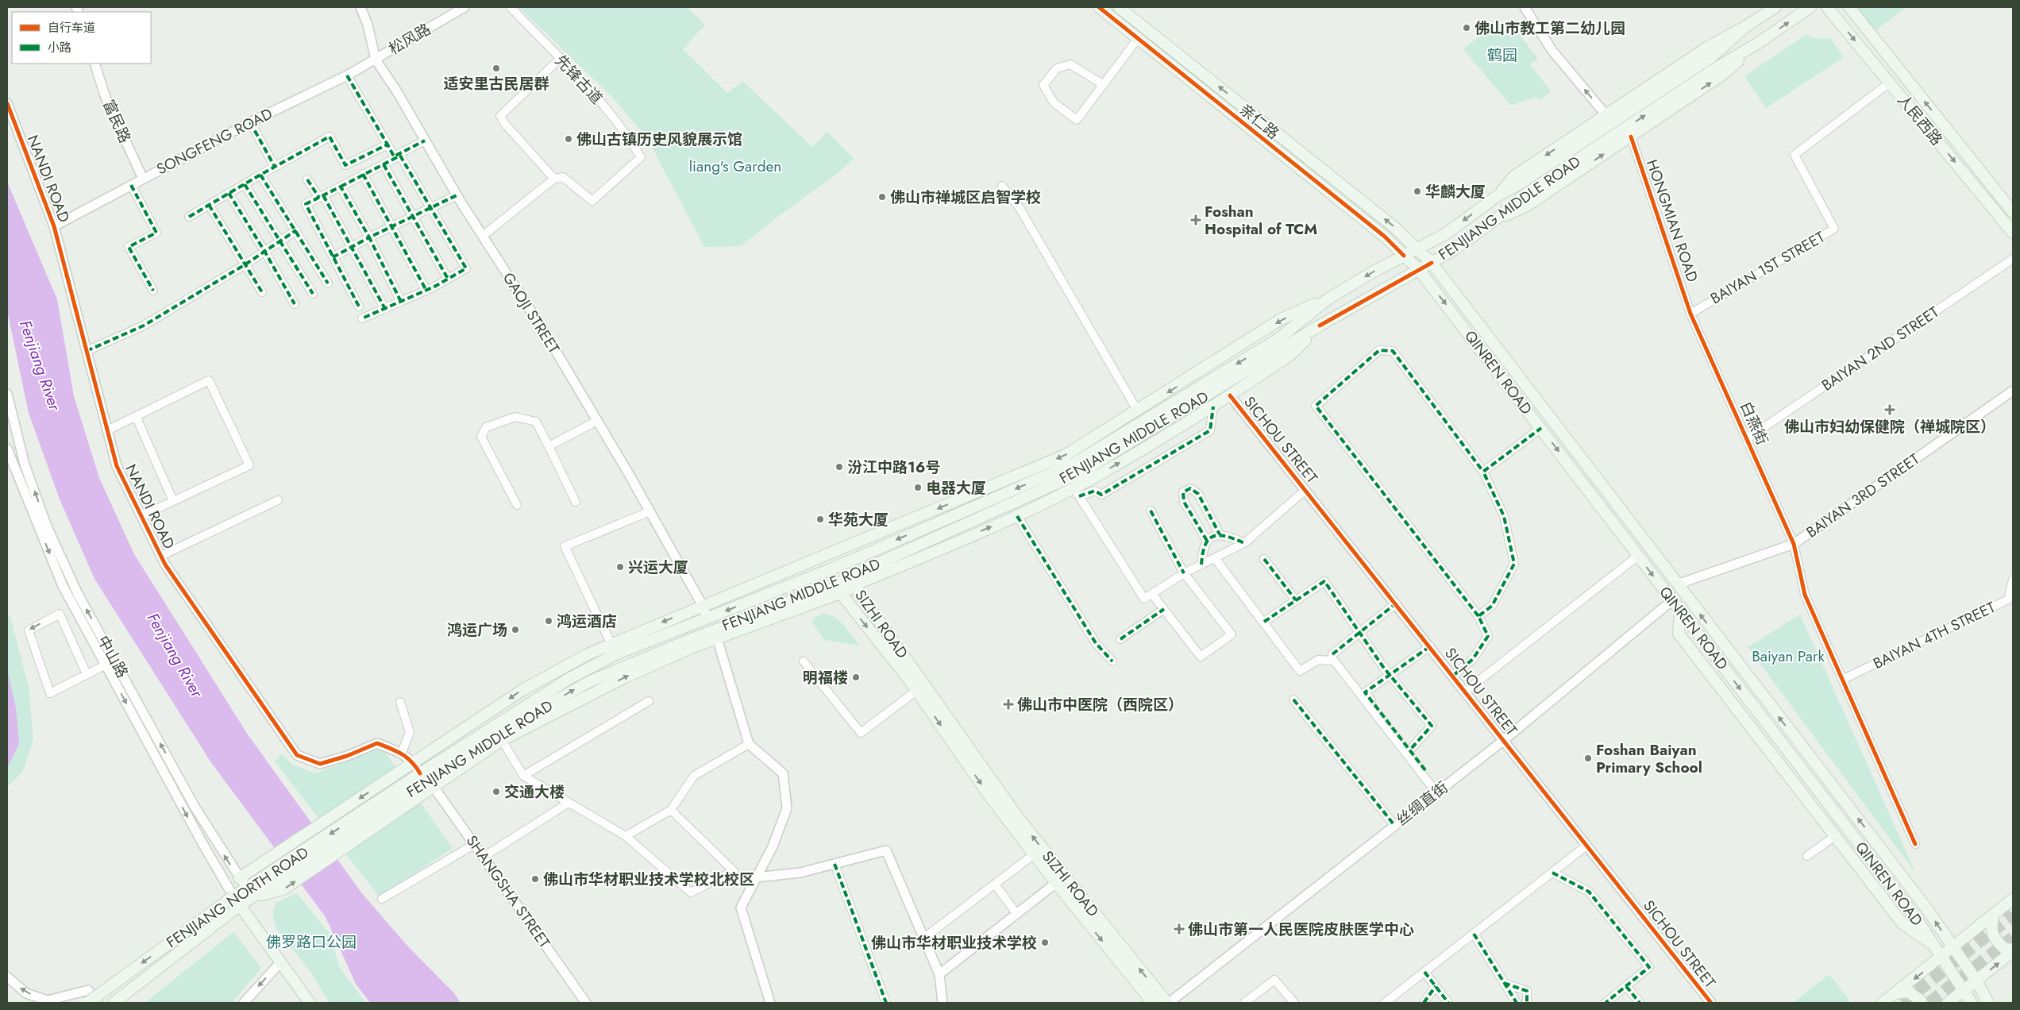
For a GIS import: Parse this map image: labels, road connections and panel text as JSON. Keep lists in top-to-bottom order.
{
  "streets": {
    "main road": [
      "人民西路",
      "亲仁路",
      "FENJIANG MIDDLE ROAD",
      "QINREN ROAD",
      "SIZHI ROAD",
      "FENJIANG NORTH ROAD"
    ],
    "street": [
      "松风路",
      "先锋古道",
      "富民路",
      "SONGFENG ROAD",
      "NANDI ROAD",
      "HONGMIAN ROAD",
      "BAIYAN 1ST STREET",
      "GAOJI STREET",
      "BAIYAN 2ND STREET",
      "白燕街",
      "SICHOU STREET",
      "BAIYAN 3RD STREET",
      "BAIYAN 4TH STREET",
      "中山路",
      "丝绸直街",
      "SHANGSHA STREET"
    ]
  },
  "crossings": [
    ["松风路", "SONGFENG ROAD"],
    ["松风路", "GAOJI STREET"],
    ["人民西路", "BAIYAN 1ST STREET"],
    ["富民路", "SONGFENG ROAD"],
    ["亲仁路", "FENJIANG MIDDLE ROAD"],
    ["亲仁路", "QINREN ROAD"],
    ["SONGFENG ROAD", "NANDI ROAD"],
    ["SONGFENG ROAD", "GAOJI STREET"],
    ["NANDI ROAD", "FENJIANG MIDDLE ROAD"],
    ["NANDI ROAD", "SHANGSHA STREET"],
    ["FENJIANG MIDDLE ROAD", "GAOJI STREET"],
    ["FENJIANG MIDDLE ROAD", "QINREN ROAD"],
    ["FENJIANG MIDDLE ROAD", "SIZHI ROAD"],
    ["FENJIANG MIDDLE ROAD", "SHANGSHA STREET"],
    ["FENJIANG MIDDLE ROAD", "FENJIANG NORTH ROAD"],
    ["HONGMIAN ROAD", "BAIYAN 1ST STREET"],
    ["HONGMIAN ROAD", "白燕街"],
    ["BAIYAN 1ST STREET", "白燕街"],
    ["BAIYAN 2ND STREET", "白燕街"],
    ["QINREN ROAD", "BAIYAN 3RD STREET"],
    ["QINREN ROAD", "丝绸直街"],
    ["白燕街", "BAIYAN 3RD STREET"],
    ["白燕街", "BAIYAN 4TH STREET"],
    ["SICHOU STREET", "丝绸直街"],
    ["SIZHI ROAD", "丝绸直街"],
    ["中山路", "FENJIANG NORTH ROAD"]
  ],
  "water": ["Fenjiang River"],
  "parks": [
    "鹤园",
    "liang's Garden",
    "Baiyan Park",
    "佛罗路口公园"
  ],
  "places": {
    "other": [
      "佛山市教工第二幼儿园",
      "适安里古民居群",
      "佛山古镇历史风貌展示馆",
      "华麟大厦",
      "佛山市禅城区启智学校",
      "汾江中路16号",
      "电器大厦",
      "华苑大厦",
      "兴运大厦",
      "鸿运酒店",
      "鸿运广场",
      "明福楼",
      "Foshan Baiyan Primary School",
      "交通大楼",
      "佛山市华材职业技术学校北校区",
      "佛山市华材职业技术学校"
    ],
    "health": [
      "Foshan Hospital of TCM",
      "佛山市妇幼保健院（禅城院区）",
      "佛山市中医院（西院区）",
      "佛山市第一人民医院皮肤医学中心"
    ]
  },
  "legend": ["自行车道", "小路"]
}
